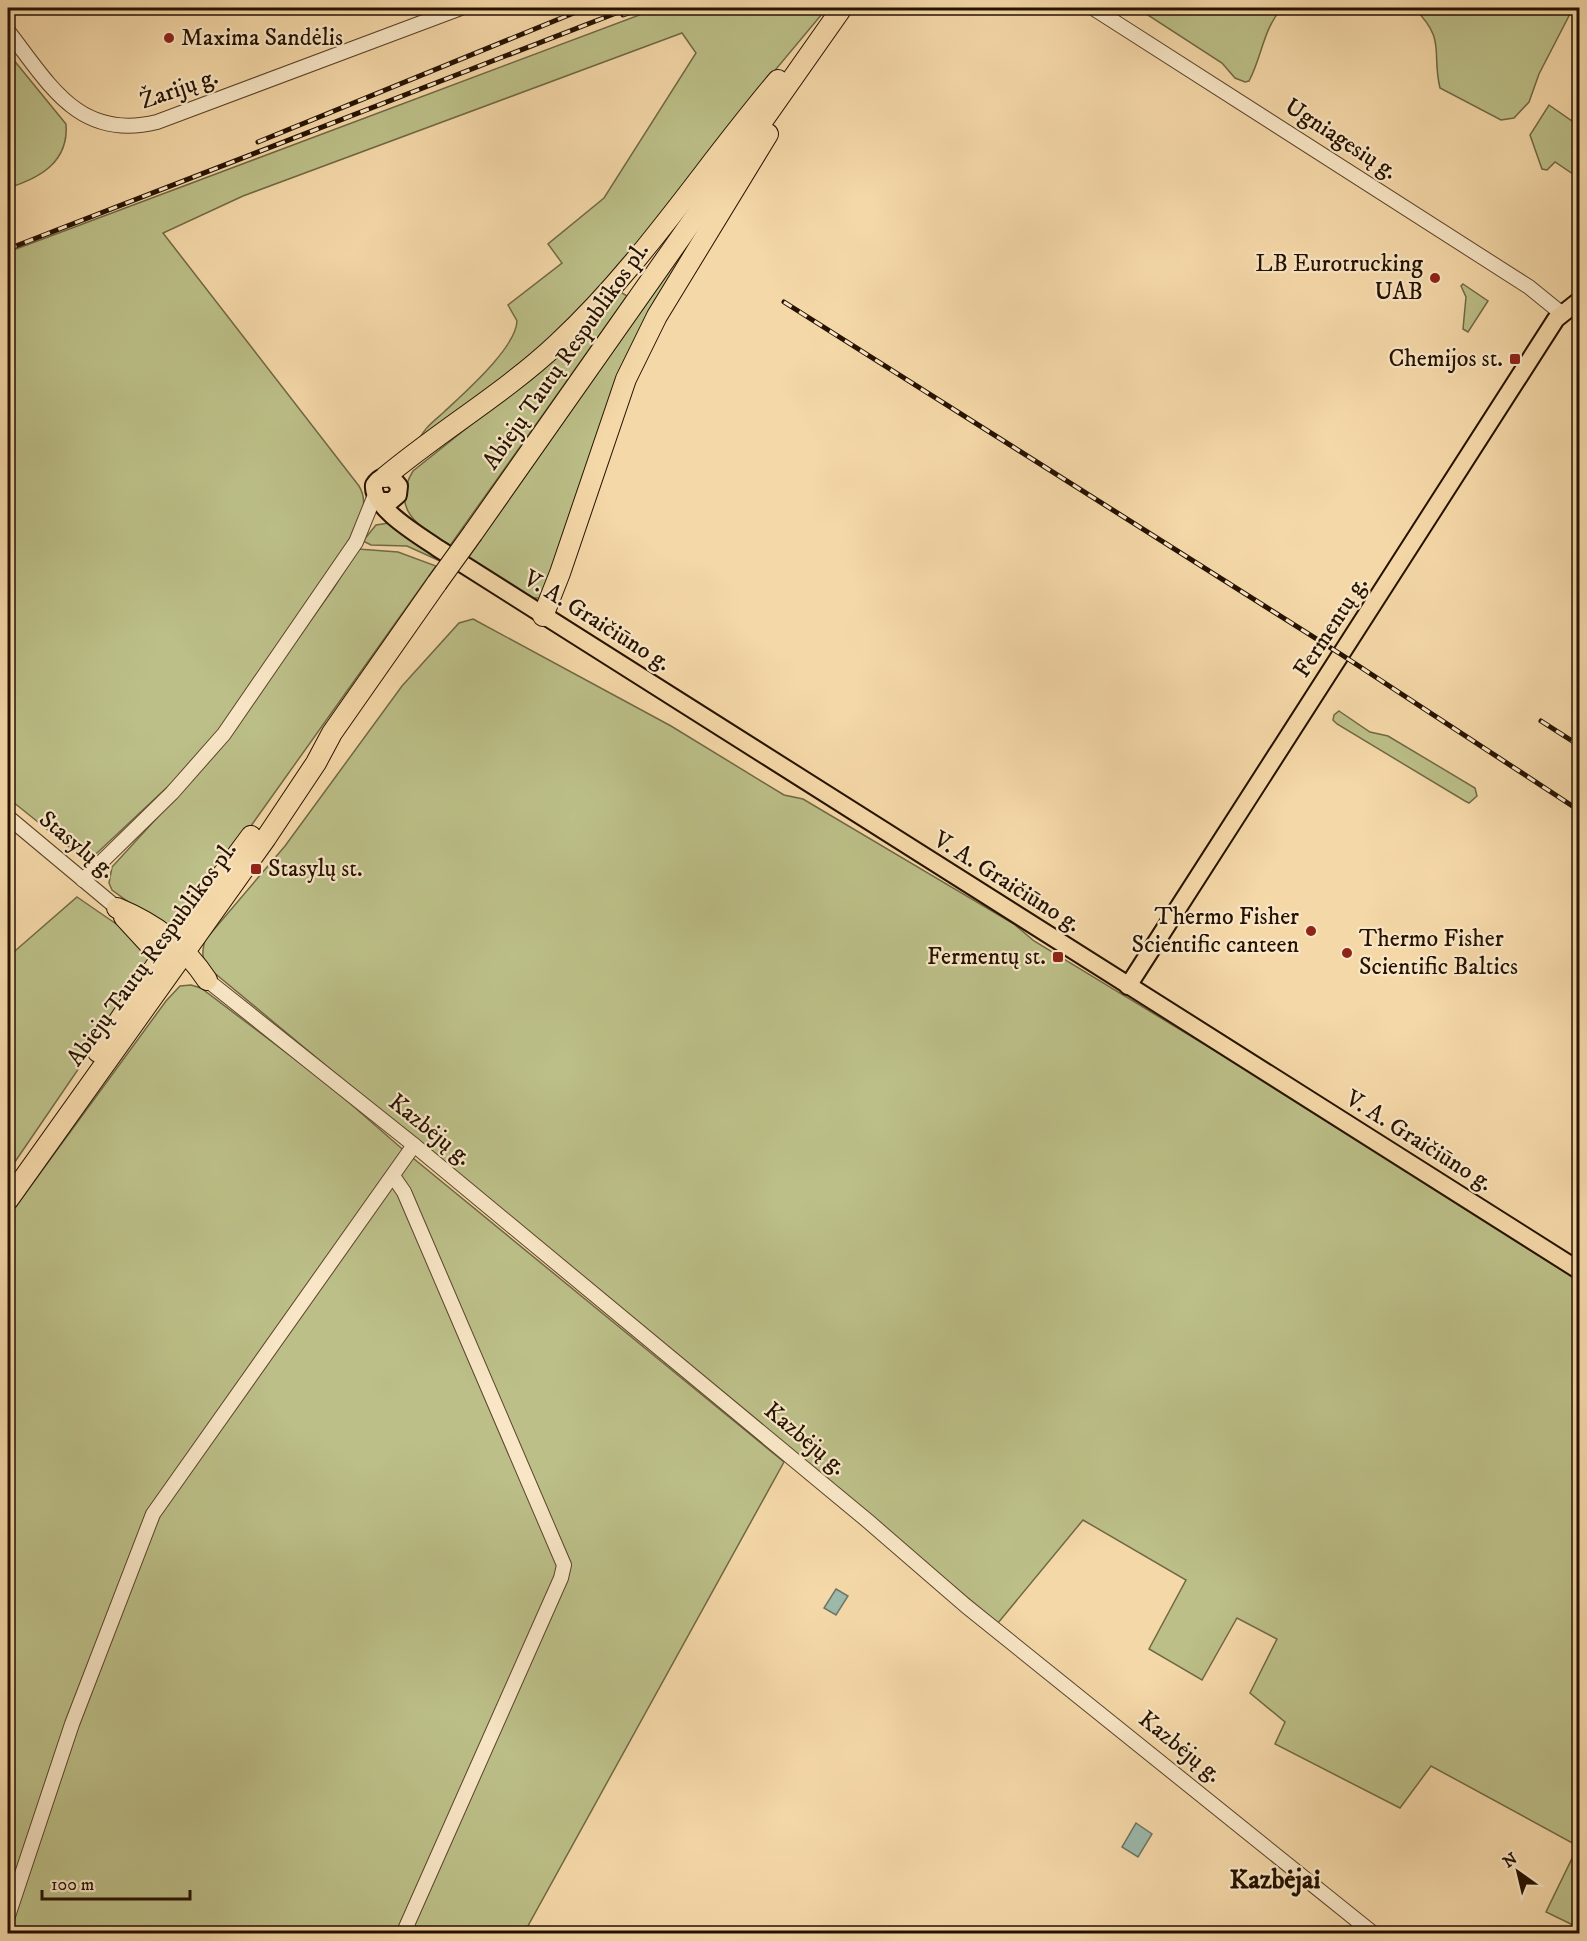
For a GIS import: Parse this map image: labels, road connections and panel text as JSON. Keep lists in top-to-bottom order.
{
  "streets": {
    "highway": ["Abiejų Tautų Respublikos pl."],
    "main road": ["V. A. Graičiūno g.", "Fermentų g."],
    "street": [
      "Žarijų g.",
      "Ugniagesių g.",
      "Stasylų g.",
      "Kazbėjų g."
    ]
  },
  "crossings": [
    ["Ugniagesių g.", "Fermentų g."],
    ["V. A. Graičiūno g.", "Fermentų g."]
  ],
  "districts": ["Kazbėjai"],
  "places": {
    "other": [
      "Maxima Sandėlis",
      "LB Eurotrucking UAB",
      "Thermo Fisher Scientific canteen",
      "Thermo Fisher Scientific Baltics"
    ],
    "transit": ["Chemijos st.", "Stasylų st.", "Fermentų st."]
  },
  "scale_bar": "100 m",
  "north": "top left"
}
